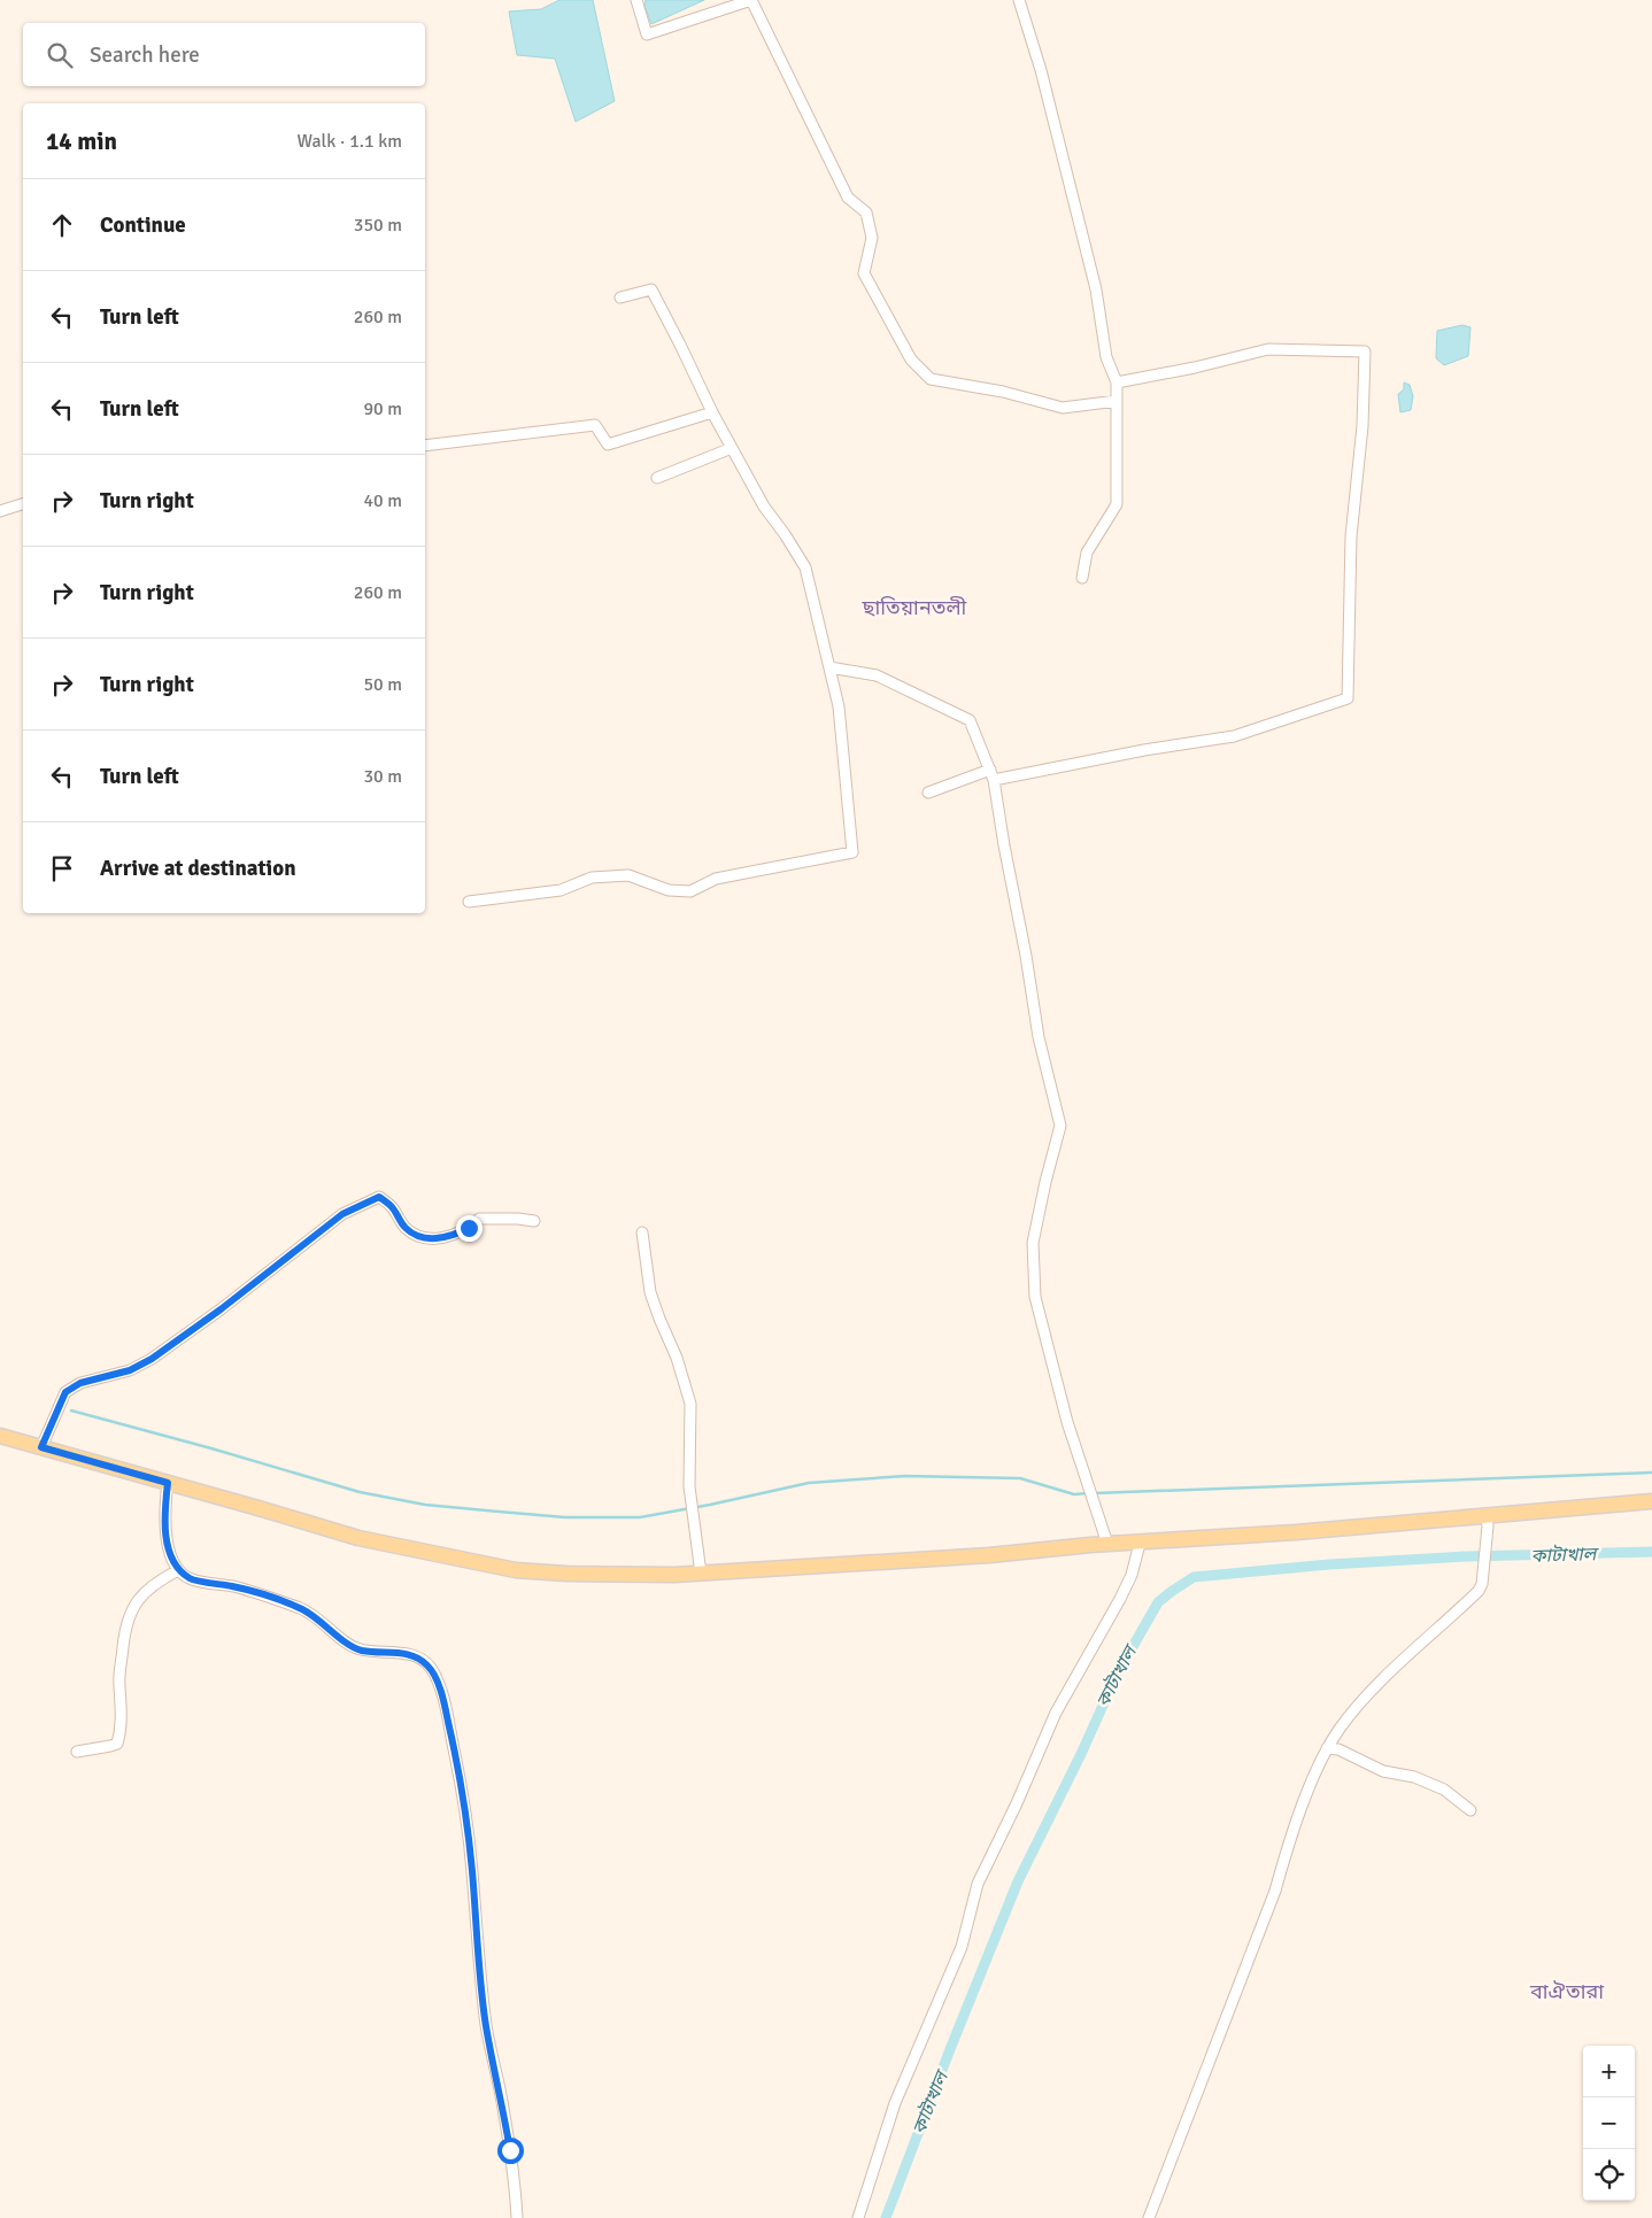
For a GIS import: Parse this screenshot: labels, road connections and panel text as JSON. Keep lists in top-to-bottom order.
{
  "districts": ["ছাতিয়ানতলী", "বাঐতারা"],
  "water": ["কাটাখাল"],
  "page": {
    "search": "Search here",
    "heading": ["14 min", "Walk · 1.1 km"],
    "list": [
      ["Continue", "350 m"],
      ["Turn left", "260 m"],
      ["Turn left", "90 m"],
      ["Turn right", "40 m"],
      ["Turn right", "260 m"],
      ["Turn right", "50 m"],
      ["Turn left", "30 m"],
      "Arrive at destination"
    ],
    "map_buttons": ["+", "−"]
  }
}
